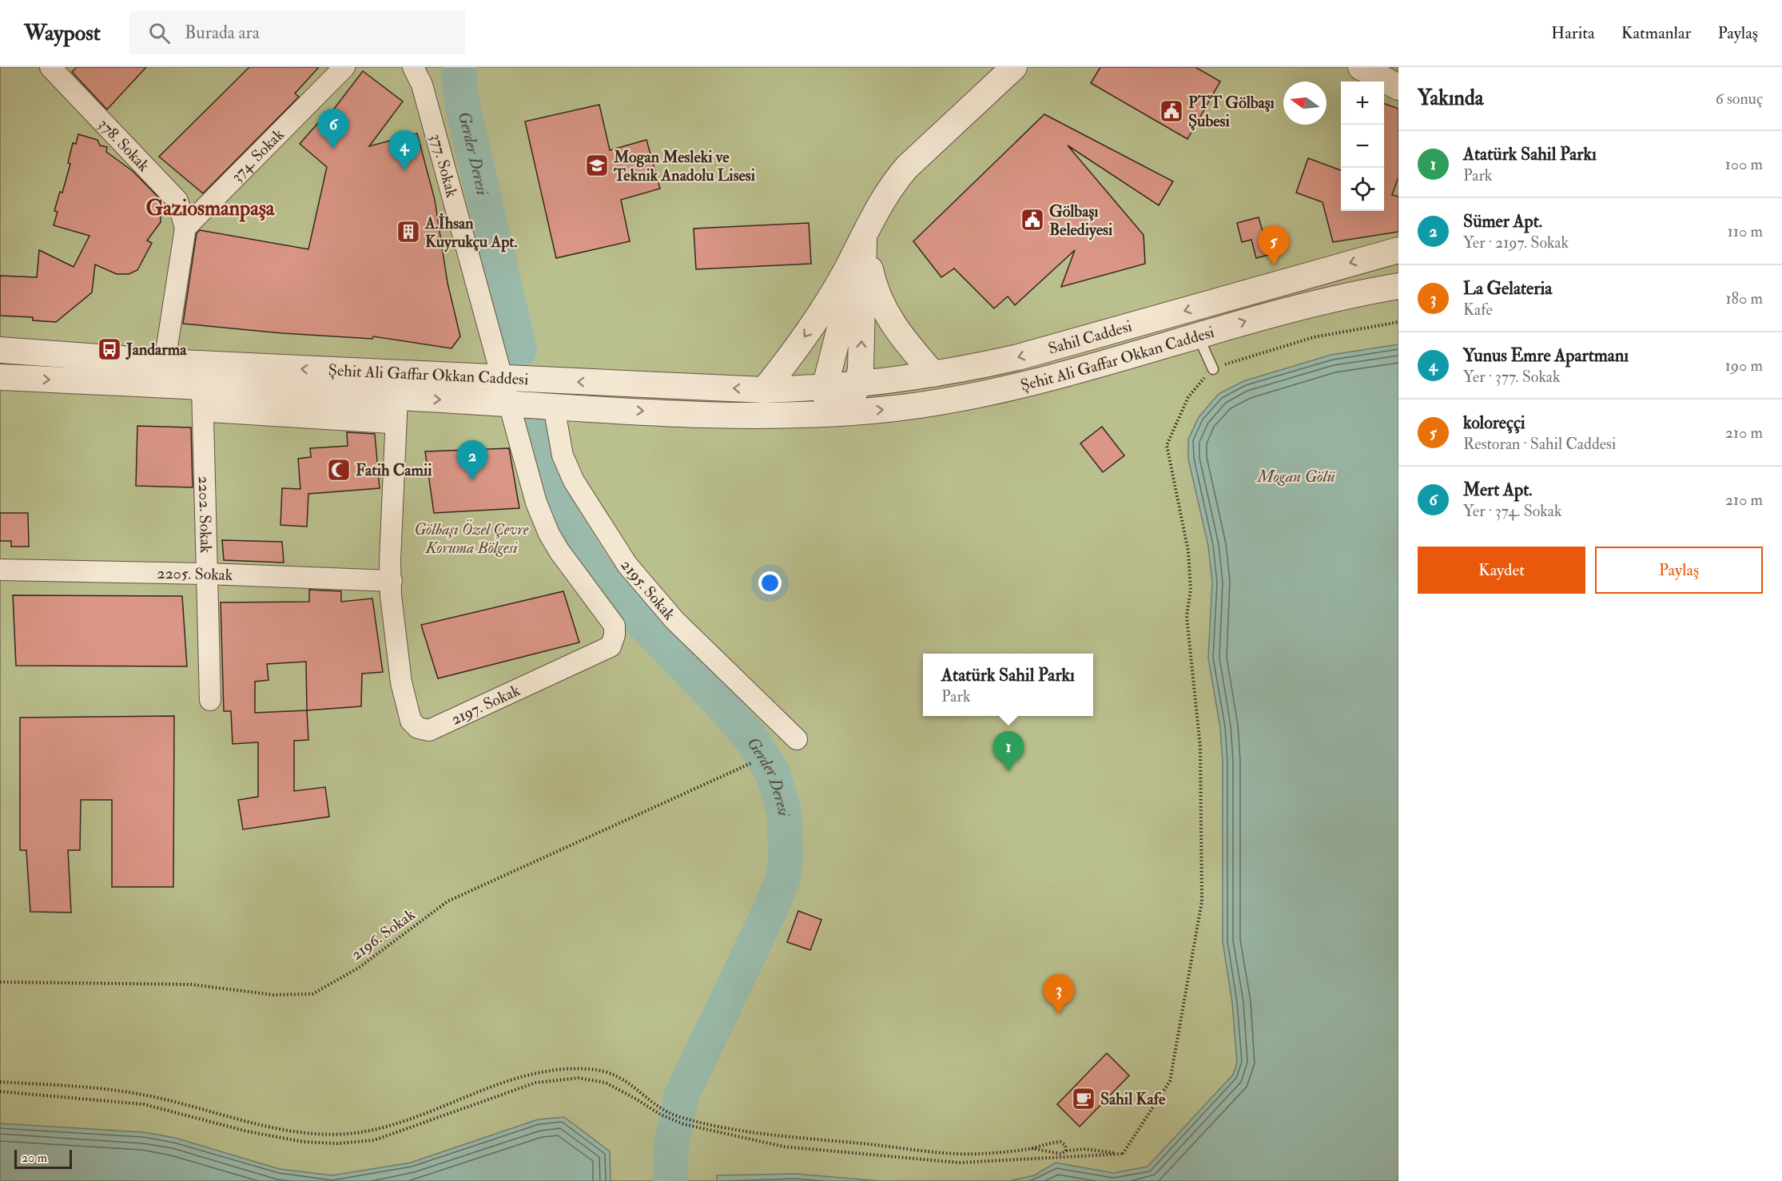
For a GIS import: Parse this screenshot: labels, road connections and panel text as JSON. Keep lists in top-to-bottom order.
{
  "streets": {
    "street": [
      "378. Sokak",
      "374. Sokak",
      "377. Sokak",
      "Sahil Caddesi",
      "Şehit Ali Gaffar Okkan Caddesi",
      "2202. Sokak",
      "2205. Sokak",
      "2195. Sokak",
      "2197. Sokak"
    ],
    "path": ["2196. Sokak"]
  },
  "crossings": [
    ["378. Sokak", "374. Sokak"],
    ["377. Sokak", "Şehit Ali Gaffar Okkan Caddesi"],
    ["377. Sokak", "2197. Sokak"],
    ["Sahil Caddesi", "Şehit Ali Gaffar Okkan Caddesi"],
    ["Şehit Ali Gaffar Okkan Caddesi", "2202. Sokak"],
    ["Şehit Ali Gaffar Okkan Caddesi", "2195. Sokak"],
    ["Şehit Ali Gaffar Okkan Caddesi", "2197. Sokak"],
    ["2202. Sokak", "2205. Sokak"],
    ["2205. Sokak", "2197. Sokak"]
  ],
  "one_way": ["Sahil Caddesi"],
  "districts": ["Gaziosmanpaşa"],
  "water": ["Gerder Deresi", "Mogan Gölü"],
  "parks": ["Gölbaşı Özel Çevre Koruma Bölgesi"],
  "places": {
    "public building": ["PTT Gölbaşı Şubesi", "Gölbaşı Belediyesi"],
    "school or university": ["Mogan Mesleki ve Teknik Anadolu Lisesi"],
    "building": ["A.İhsan Kuyrukçu Apt."],
    "bus stop": ["Jandarma"],
    "mosque": ["Fatih Camii"],
    "cafe": ["Sahil Kafe"]
  },
  "scale_bar": "20 m",
  "north": "left",
  "page": {
    "header": "Waypost",
    "search": "Burada ara",
    "nav": ["Harita", "Katmanlar", "Paylaş"],
    "heading": ["Yakında", "6 sonuç"],
    "map_buttons": ["+", "−"],
    "pins": [
      "6",
      "4",
      "5",
      "2",
      "1",
      "3"
    ],
    "list": [
      {
        "mark": "1",
        "name": "Atatürk Sahil Parkı",
        "note": "Park",
        "value": "100 m"
      },
      {
        "mark": "2",
        "name": "Sümer Apt.",
        "note": "Yer · 2197. Sokak",
        "value": "110 m"
      },
      {
        "mark": "3",
        "name": "La Gelateria",
        "note": "Kafe",
        "value": "180 m"
      },
      {
        "mark": "4",
        "name": "Yunus Emre Apartmanı",
        "note": "Yer · 377. Sokak",
        "value": "190 m"
      },
      {
        "mark": "5",
        "name": "koloreççi",
        "note": "Restoran · Sahil Caddesi",
        "value": "210 m"
      },
      {
        "mark": "6",
        "name": "Mert Apt.",
        "note": "Yer · 374. Sokak",
        "value": "210 m"
      }
    ],
    "buttons": ["Kaydet", "Paylaş"],
    "popup": ["Atatürk Sahil Parkı", "Park"],
    "scale": "20 m"
  }
}
